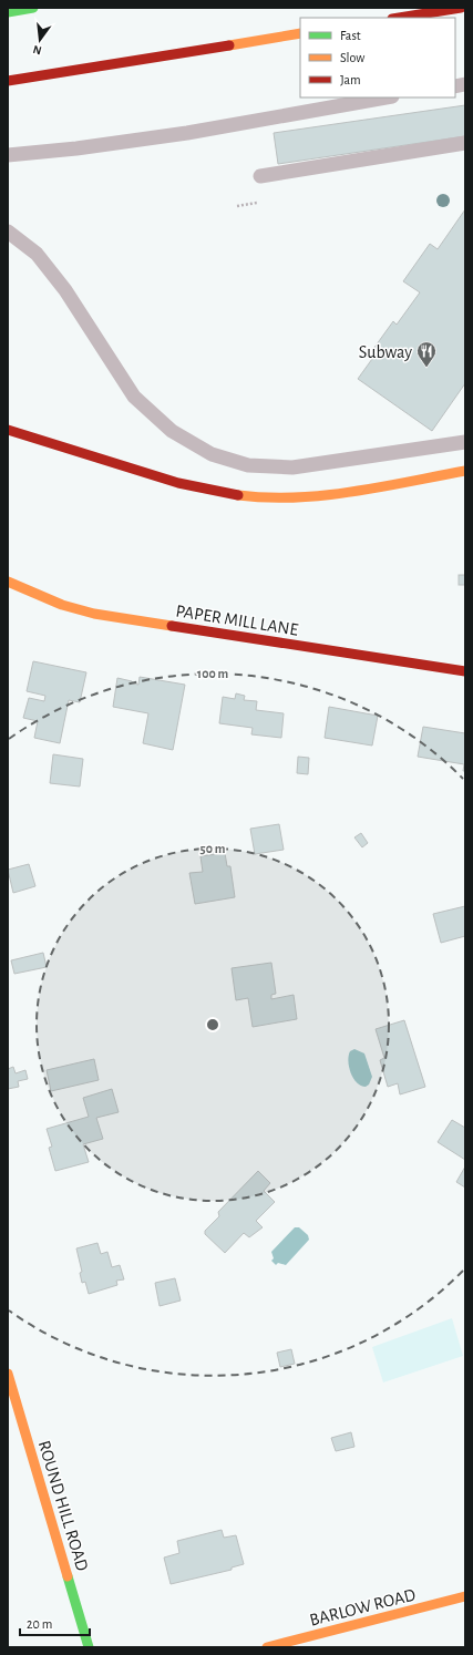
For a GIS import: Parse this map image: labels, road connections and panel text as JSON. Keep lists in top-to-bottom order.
{
  "streets": {
    "main road": ["PAPER MILL LANE", "ROUND HILL ROAD", "BARLOW ROAD"]
  },
  "places": {
    "restaurant": ["Subway"]
  },
  "legend": ["Fast", "Slow", "Jam"],
  "scale_bar": "20 m",
  "north": "bottom",
  "rings": ["100 m", "50 m"]
}
